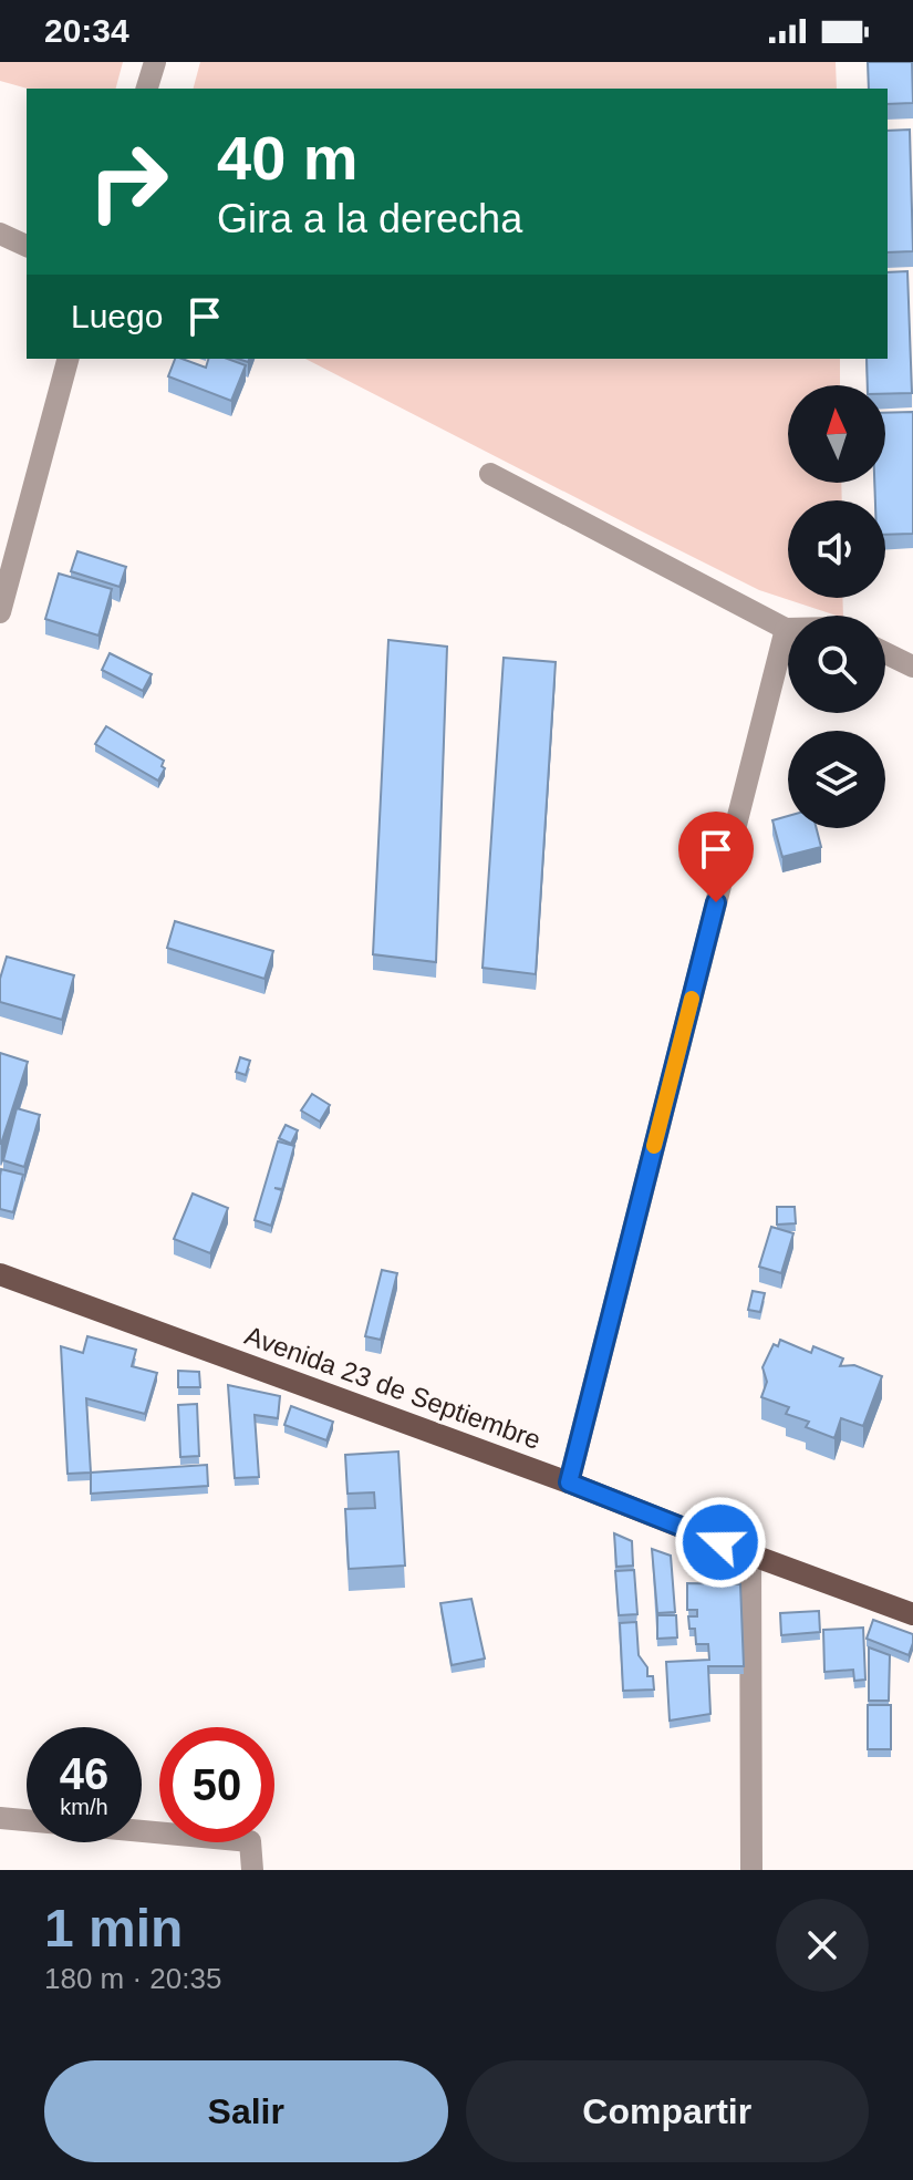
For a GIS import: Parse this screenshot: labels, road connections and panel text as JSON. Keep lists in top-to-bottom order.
{
  "streets": {
    "main road": ["Avenida 23 de Septiembre"]
  },
  "north": "top",
  "page": {
    "status": "20:34",
    "turn": ["40 m", "Gira a la derecha"],
    "then": "Luego",
    "speed": "46 km/h",
    "limit": "50",
    "heading": ["1 min", "180 m · 20:35"],
    "buttons": ["Salir", "Compartir"]
  }
}
